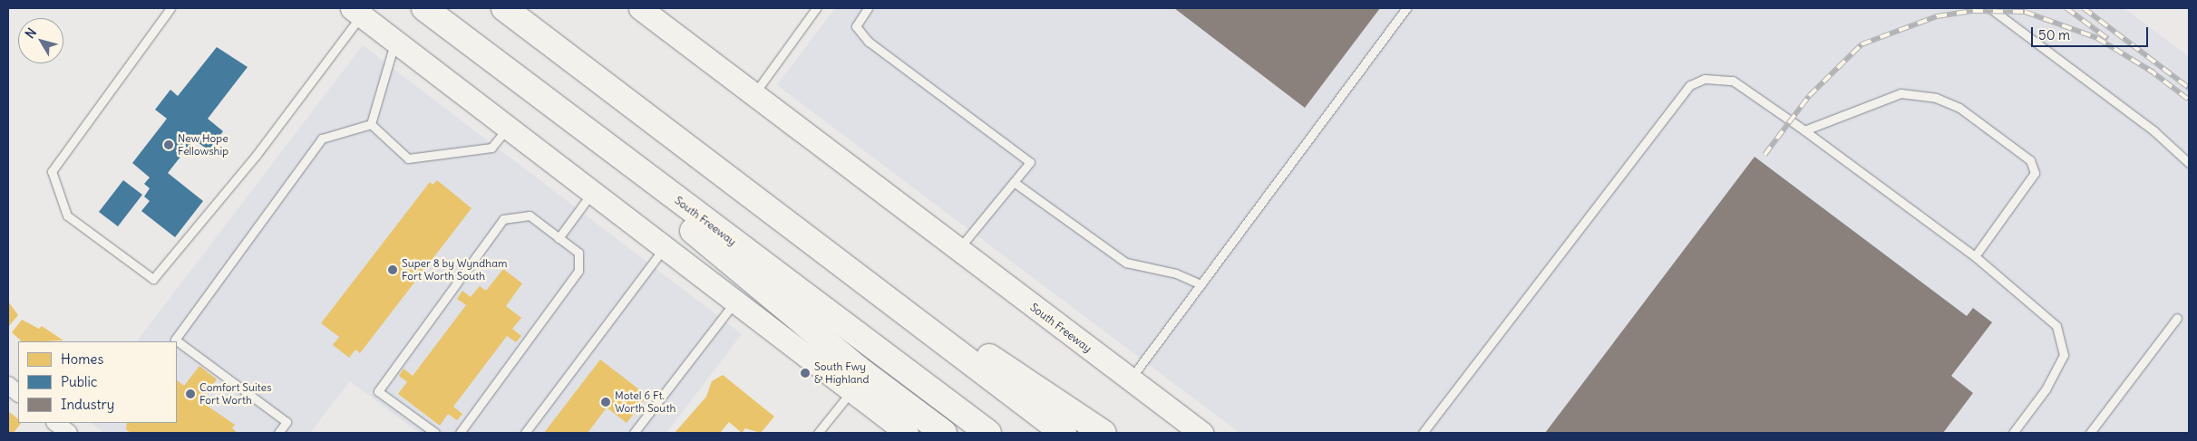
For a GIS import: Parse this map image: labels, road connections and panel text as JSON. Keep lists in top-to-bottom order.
{
  "streets": {
    "highway": ["South Freeway"]
  },
  "places": [
    "New Hope Fellowship",
    "Super 8 by Wyndham Fort Worth South",
    "South Fwy & Highland",
    "Comfort Suites Fort Worth",
    "Motel 6 Ft. Worth South"
  ],
  "legend": ["Homes", "Public", "Industry"],
  "scale_bar": "50 m",
  "north": "top left"
}
